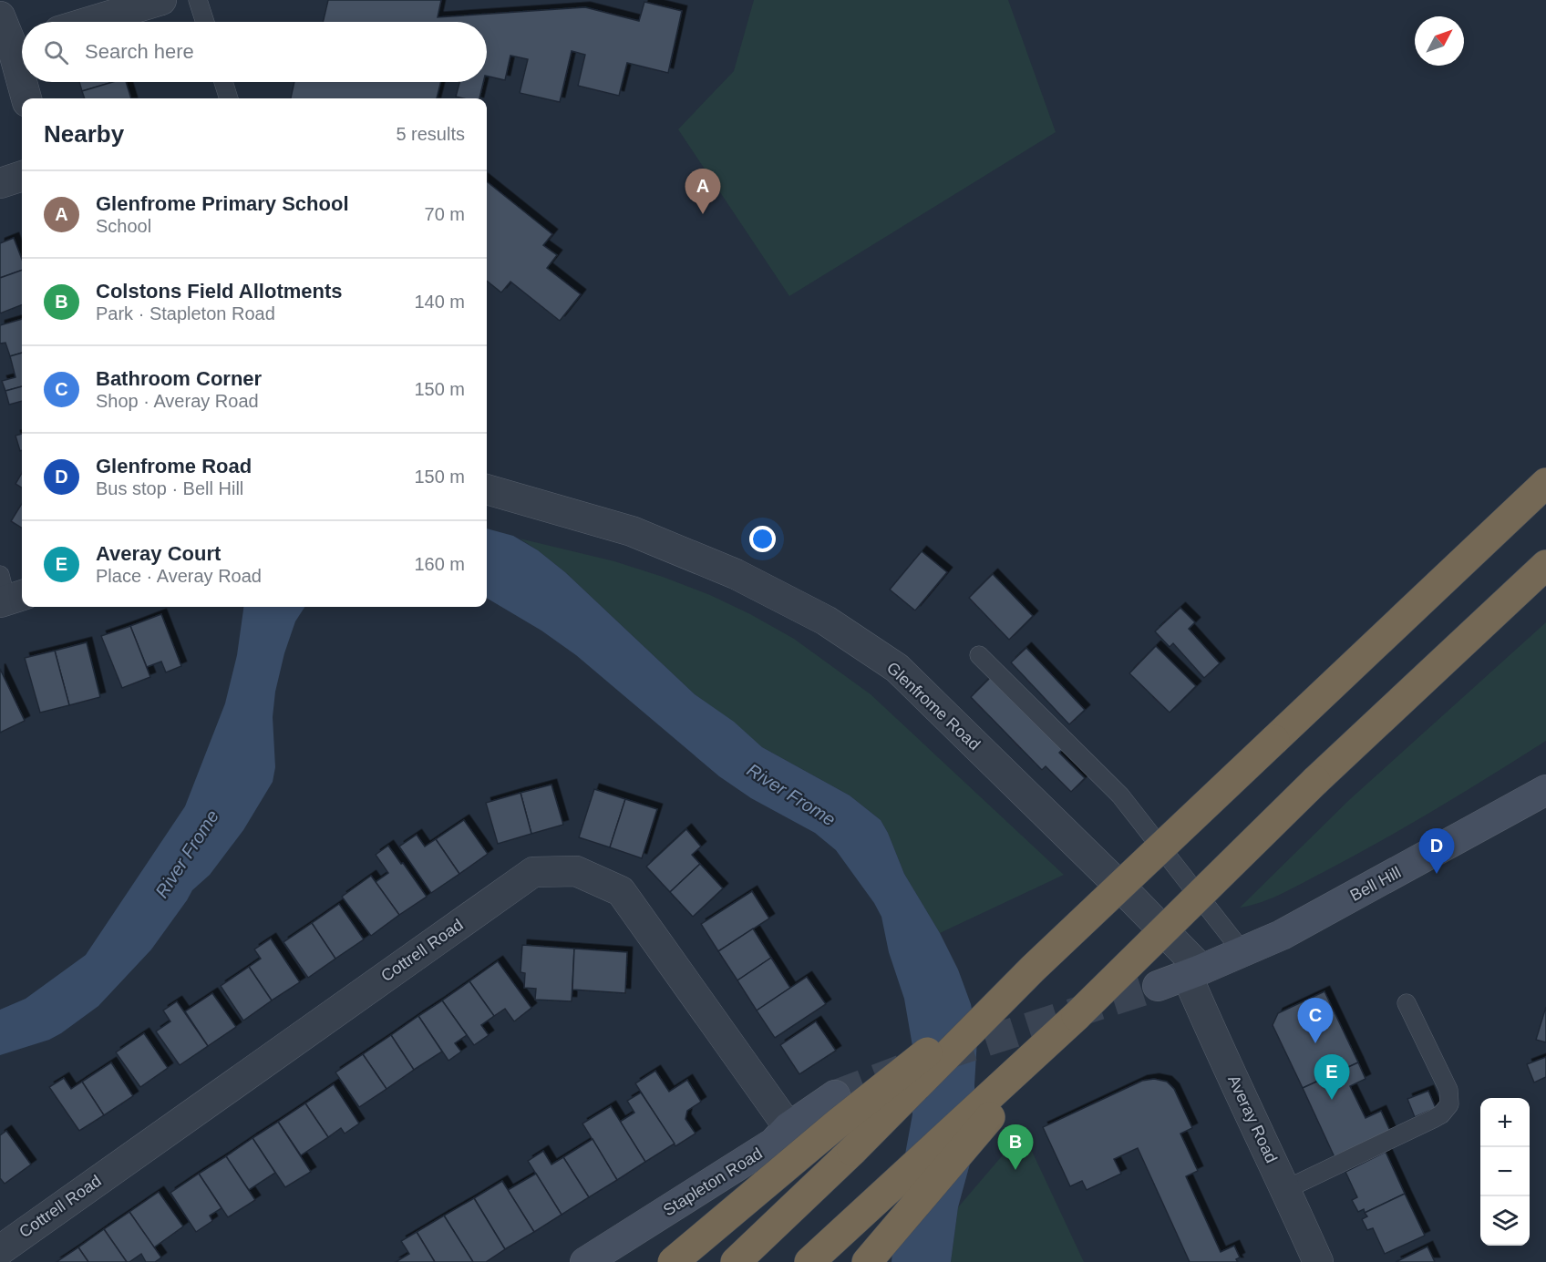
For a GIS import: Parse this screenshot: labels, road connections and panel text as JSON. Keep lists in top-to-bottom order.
{
  "streets": {
    "main road": ["Bell Hill", "Stapleton Road"],
    "street": ["Glenfrome Road", "Cottrell Road", "Averay Road"]
  },
  "crossings": [
    ["Glenfrome Road", "Bell Hill"],
    ["Glenfrome Road", "Averay Road"],
    ["Bell Hill", "Averay Road"],
    ["Cottrell Road", "Stapleton Road"]
  ],
  "water": ["River Frome"],
  "north": "top right",
  "page": {
    "search": "Search here",
    "heading": ["Nearby", "5 results"],
    "pins": [
      "A",
      "D",
      "C",
      "E",
      "B"
    ],
    "list": [
      {
        "mark": "A",
        "name": "Glenfrome Primary School",
        "note": "School",
        "value": "70 m"
      },
      {
        "mark": "B",
        "name": "Colstons Field Allotments",
        "note": "Park · Stapleton Road",
        "value": "140 m"
      },
      {
        "mark": "C",
        "name": "Bathroom Corner",
        "note": "Shop · Averay Road",
        "value": "150 m"
      },
      {
        "mark": "D",
        "name": "Glenfrome Road",
        "note": "Bus stop · Bell Hill",
        "value": "150 m"
      },
      {
        "mark": "E",
        "name": "Averay Court",
        "note": "Place · Averay Road",
        "value": "160 m"
      }
    ],
    "map_buttons": ["+", "−"]
  }
}
